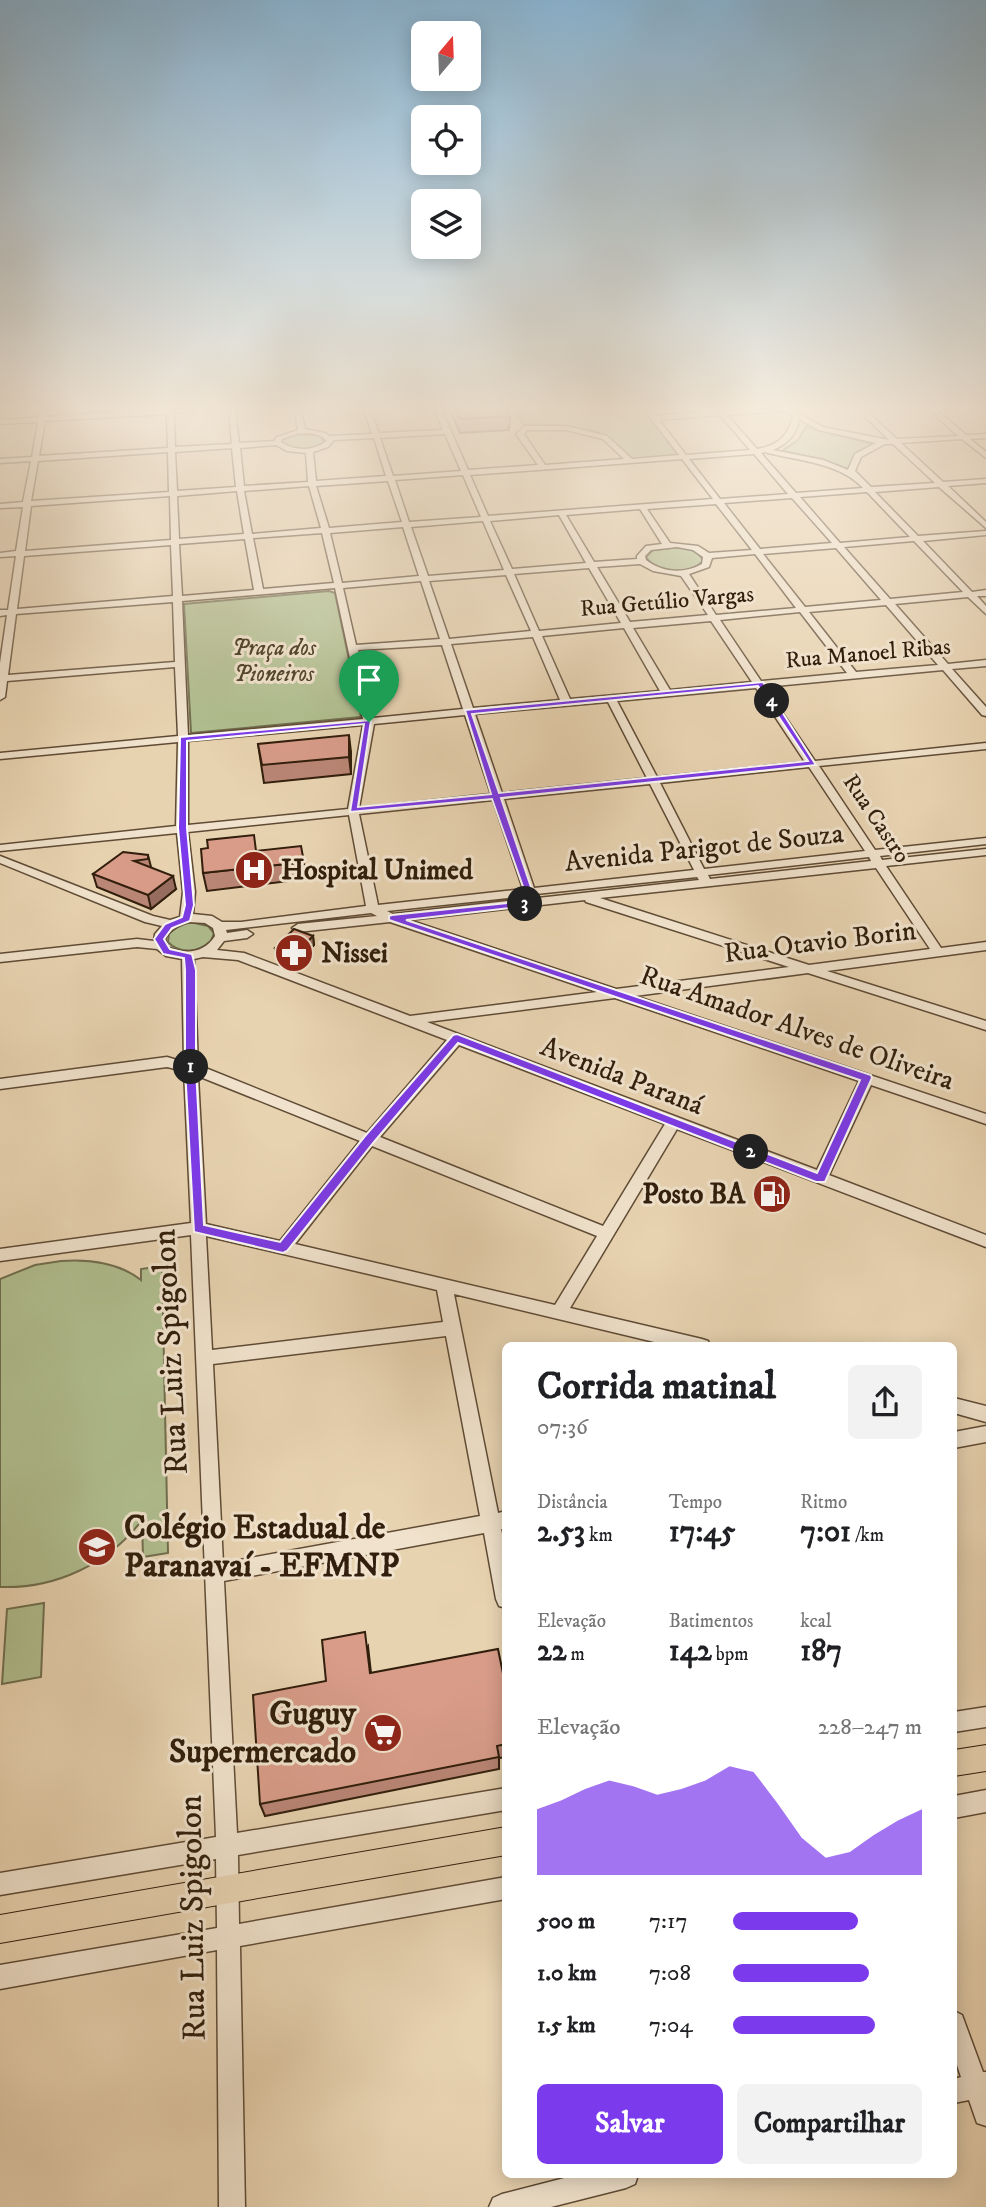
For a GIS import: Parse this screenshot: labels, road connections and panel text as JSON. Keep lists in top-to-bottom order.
{
  "streets": {
    "street": [
      "Rua Getúlio Vargas",
      "Rua Manoel Ribas",
      "Rua Castro",
      "Avenida Parigot de Souza",
      "Rua Otavio Borin",
      "Rua Amador Alves de Oliveira",
      "Avenida Paraná",
      "Rua Luiz Spigolon"
    ]
  },
  "crossings": [
    ["Rua Getúlio Vargas", "Rua Castro"],
    ["Rua Manoel Ribas", "Rua Castro"],
    ["Rua Castro", "Avenida Parigot de Souza"],
    ["Rua Castro", "Rua Otavio Borin"],
    ["Avenida Parigot de Souza", "Rua Amador Alves de Oliveira"],
    ["Avenida Parigot de Souza", "Avenida Paraná"],
    ["Rua Otavio Borin", "Rua Amador Alves de Oliveira"],
    ["Rua Otavio Borin", "Avenida Paraná"],
    ["Avenida Paraná", "Rua Luiz Spigolon"]
  ],
  "parks": ["Praça dos Pioneiros"],
  "places": {
    "hospital": ["Hospital Unimed"],
    "pharmacy": ["Nissei"],
    "fuel station": ["Posto BA"],
    "school or university": ["Colégio Estadual de Paranavaí - EFMNP"],
    "supermarket": ["Guguy Supermercado"]
  },
  "north": "top",
  "page": {
    "pins": [
      "4",
      "3",
      "1",
      "2"
    ],
    "heading": ["Corrida matinal", "07:36"],
    "stats": [
      ["Distância", "2.53 km"],
      ["Tempo", "17:45"],
      ["Ritmo", "7:01 /km"],
      ["Elevação", "22 m"],
      ["Batimentos", "142 bpm"],
      ["kcal", "187"]
    ],
    "chart": ["Elevação", "228–247 m"],
    "list": [
      {
        "name": "500 m",
        "note": "7:17"
      },
      {
        "name": "1.0 km",
        "note": "7:08"
      },
      {
        "name": "1.5 km",
        "note": "7:04"
      }
    ],
    "buttons": ["Salvar", "Compartilhar"]
  }
}
